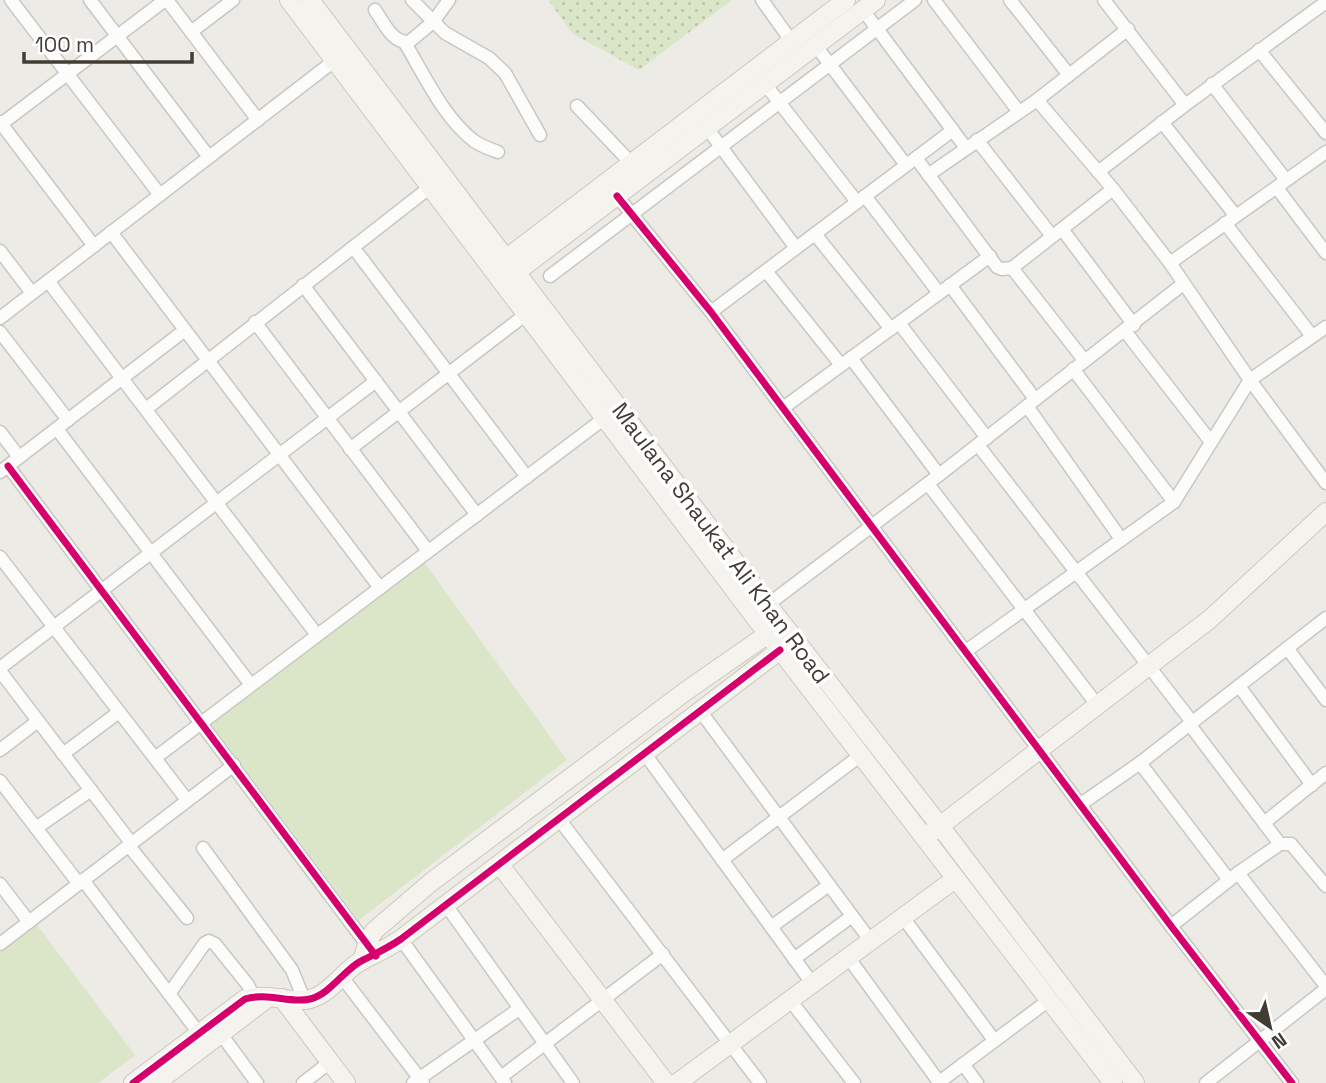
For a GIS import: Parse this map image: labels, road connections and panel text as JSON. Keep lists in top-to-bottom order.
{
  "streets": {
    "main road": ["Maulana Shaukat Ali Khan Road"]
  },
  "scale_bar": "100 m",
  "north": "bottom right"
}
